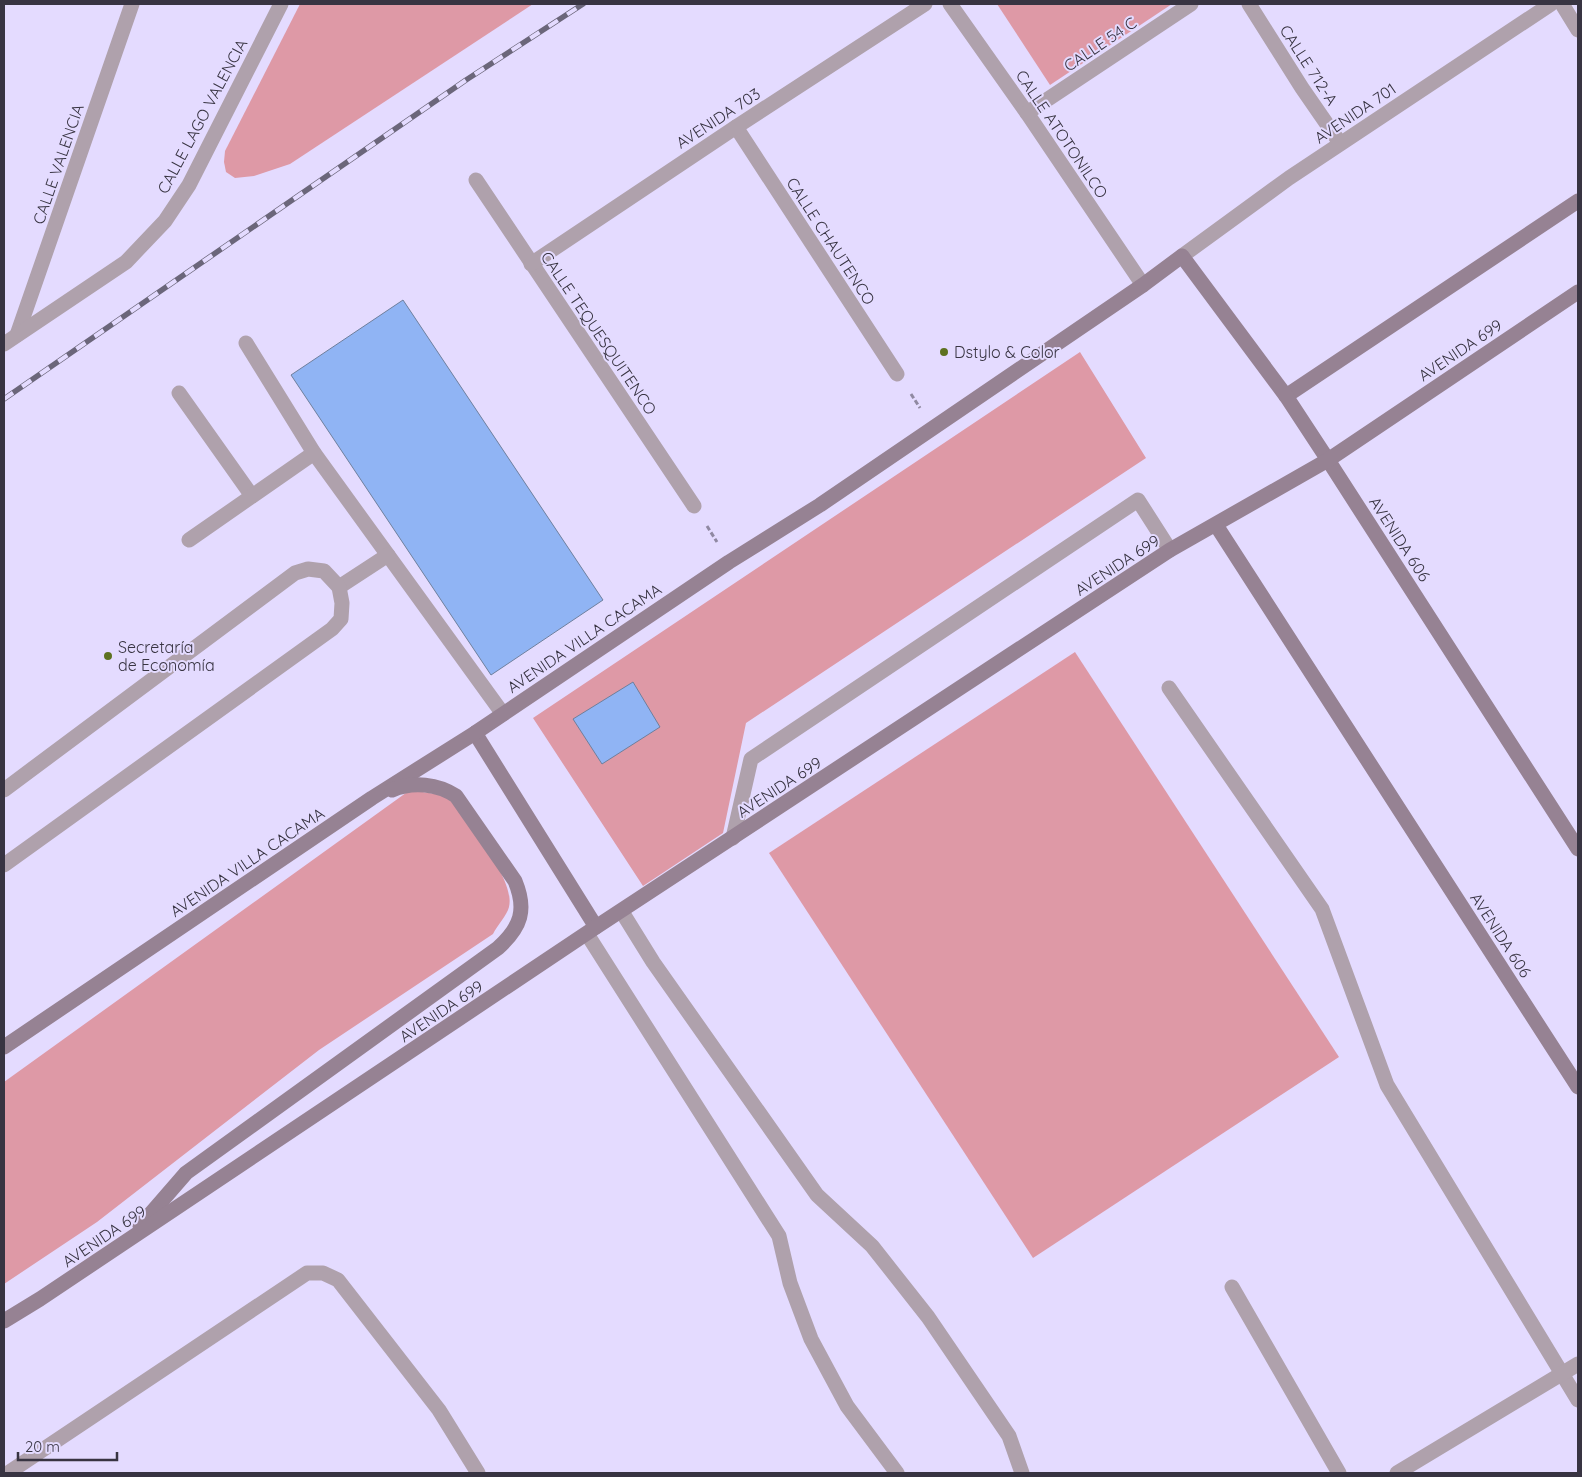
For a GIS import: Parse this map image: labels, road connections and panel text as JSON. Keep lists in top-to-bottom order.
{
  "streets": {
    "street": [
      "CALLE 54 C",
      "CALLE 712-A",
      "AVENIDA 701",
      "CALLE LAGO VALENCIA",
      "AVENIDA 703",
      "CALLE ATOTONILCO",
      "CALLE VALENCIA",
      "CALLE CHAUTENCO",
      "CALLE TEQUESQUITENCO",
      "AVENIDA 699",
      "AVENIDA 606",
      "AVENIDA VILLA CACAMA"
    ]
  },
  "crossings": [
    ["CALLE 54 C", "CALLE ATOTONILCO"],
    ["CALLE 712-A", "AVENIDA 701"],
    ["AVENIDA 701", "AVENIDA 606"],
    ["AVENIDA 701", "AVENIDA VILLA CACAMA"],
    ["CALLE LAGO VALENCIA", "CALLE VALENCIA"],
    ["AVENIDA 703", "CALLE CHAUTENCO"],
    ["AVENIDA 703", "CALLE TEQUESQUITENCO"],
    ["CALLE ATOTONILCO", "AVENIDA VILLA CACAMA"],
    ["AVENIDA 699", "AVENIDA 606"],
    ["AVENIDA 606", "AVENIDA VILLA CACAMA"]
  ],
  "places": ["Dstylo & Color", "Secretaría de Economía"],
  "scale_bar": "20 m"
}
